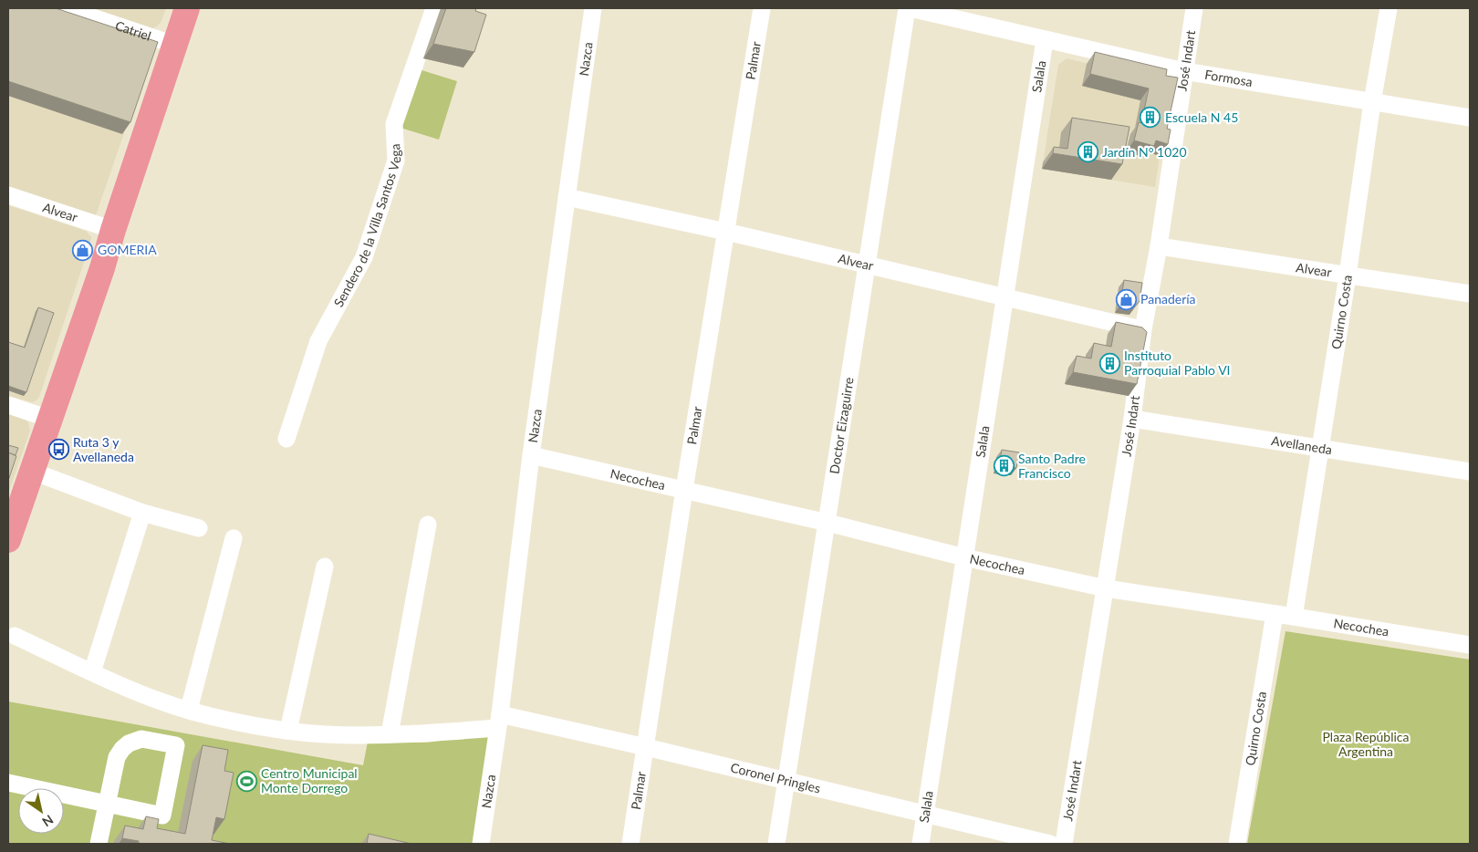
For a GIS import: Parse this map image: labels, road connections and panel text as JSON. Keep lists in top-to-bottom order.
{
  "streets": {
    "street": [
      "Catriel",
      "Nazca",
      "Palmar",
      "José Indart",
      "Salala",
      "Formosa",
      "Alvear",
      "Sendero de la Villa Santos Vega",
      "Quirno Costa",
      "Doctor Eizaguirre",
      "Avellaneda",
      "Necochea",
      "Coronel Pringles"
    ]
  },
  "crossings": [
    ["Nazca", "Alvear"],
    ["Nazca", "Necochea"],
    ["Nazca", "Coronel Pringles"],
    ["Palmar", "Alvear"],
    ["Palmar", "Necochea"],
    ["Palmar", "Coronel Pringles"],
    ["José Indart", "Formosa"],
    ["José Indart", "Alvear"],
    ["José Indart", "Avellaneda"],
    ["José Indart", "Necochea"],
    ["Salala", "Formosa"],
    ["Salala", "Alvear"],
    ["Salala", "Necochea"],
    ["Salala", "Coronel Pringles"],
    ["Formosa", "Quirno Costa"],
    ["Formosa", "Doctor Eizaguirre"],
    ["Alvear", "Quirno Costa"],
    ["Alvear", "Doctor Eizaguirre"],
    ["Quirno Costa", "Avellaneda"],
    ["Quirno Costa", "Necochea"],
    ["Doctor Eizaguirre", "Necochea"],
    ["Doctor Eizaguirre", "Coronel Pringles"]
  ],
  "parks": ["Plaza República Argentina"],
  "places": {
    "building": [
      "Escuela N 45",
      "Jardín N° 1020",
      "Instituto Parroquial Pablo VI",
      "Santo Padre Francisco"
    ],
    "shop": ["GOMERIA", "Panadería"],
    "bus stop": ["Ruta 3 y Avellaneda"],
    "sports": ["Centro Municipal Monte Dorrego"]
  },
  "north": "bottom right"
}
